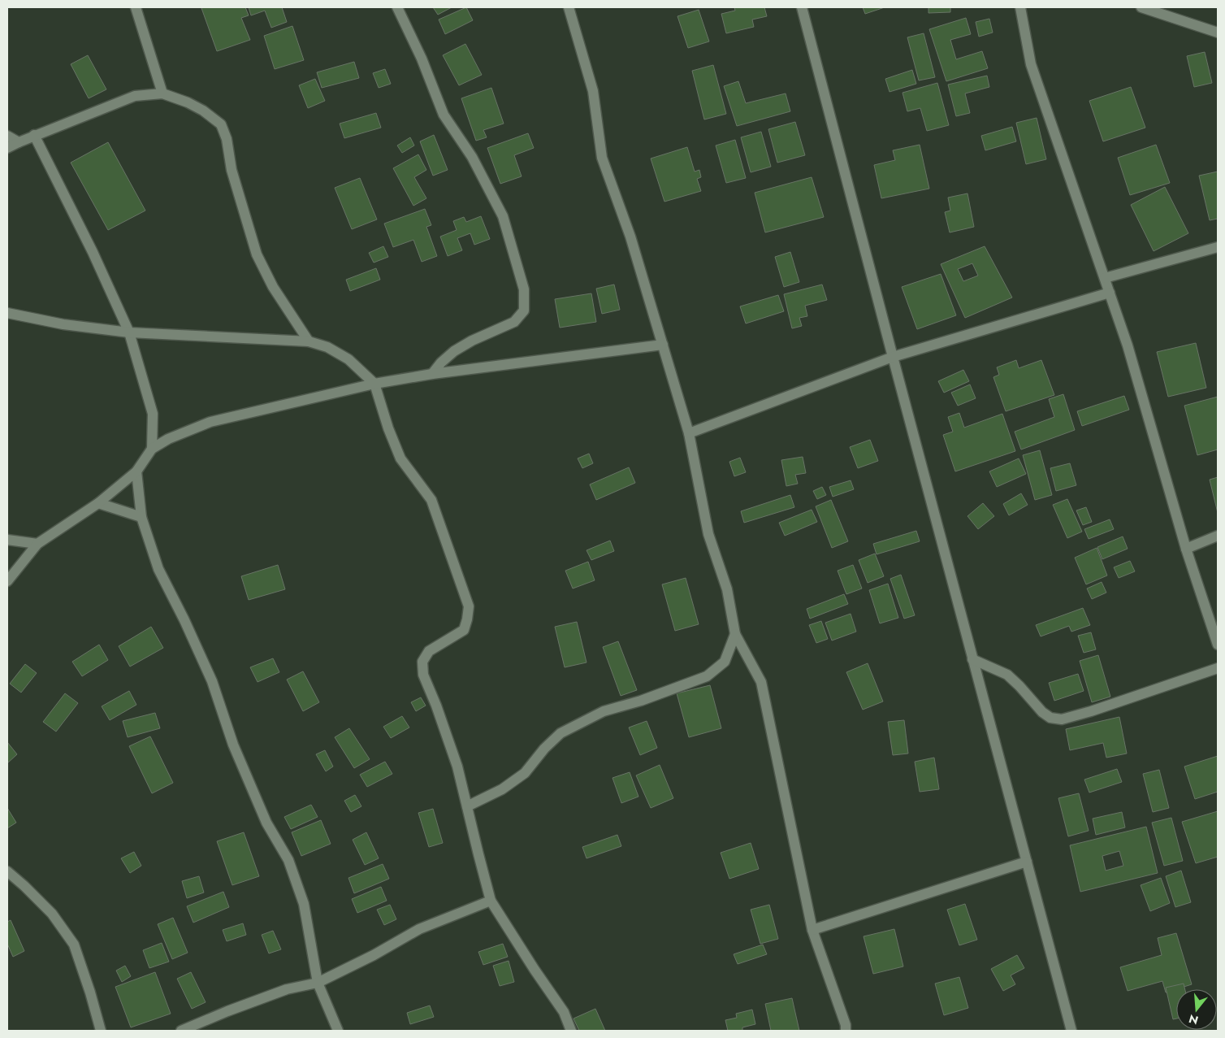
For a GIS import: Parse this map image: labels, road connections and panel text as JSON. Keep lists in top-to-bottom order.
{
  "north": "bottom"
}
